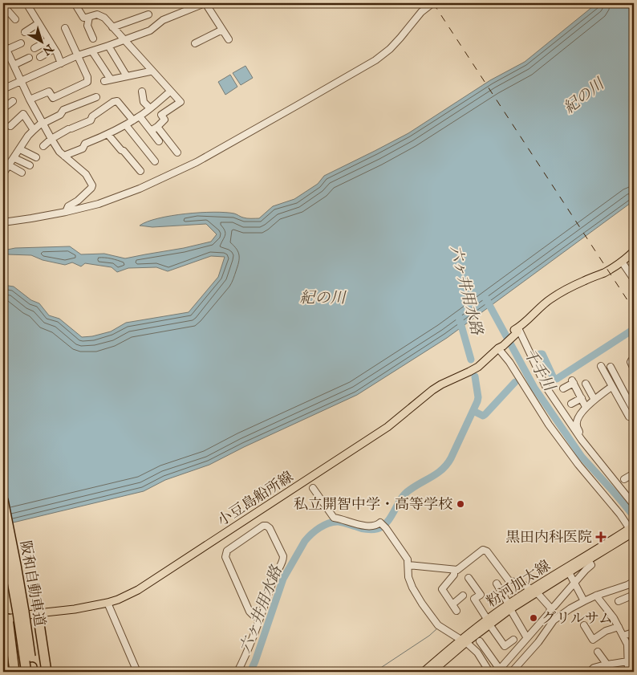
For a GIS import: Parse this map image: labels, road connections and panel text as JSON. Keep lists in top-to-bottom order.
{
  "streets": {
    "highway": ["阪和自動車道"],
    "main road": ["小豆島船所線", "粉河加太線"]
  },
  "water": ["紀の川", "六ヶ井用水路", "千手川"],
  "places": {
    "other": ["私立開智中学・高等学校", "グリルサム"],
    "health": ["黒田内科医院"]
  },
  "north": "bottom right"
}
